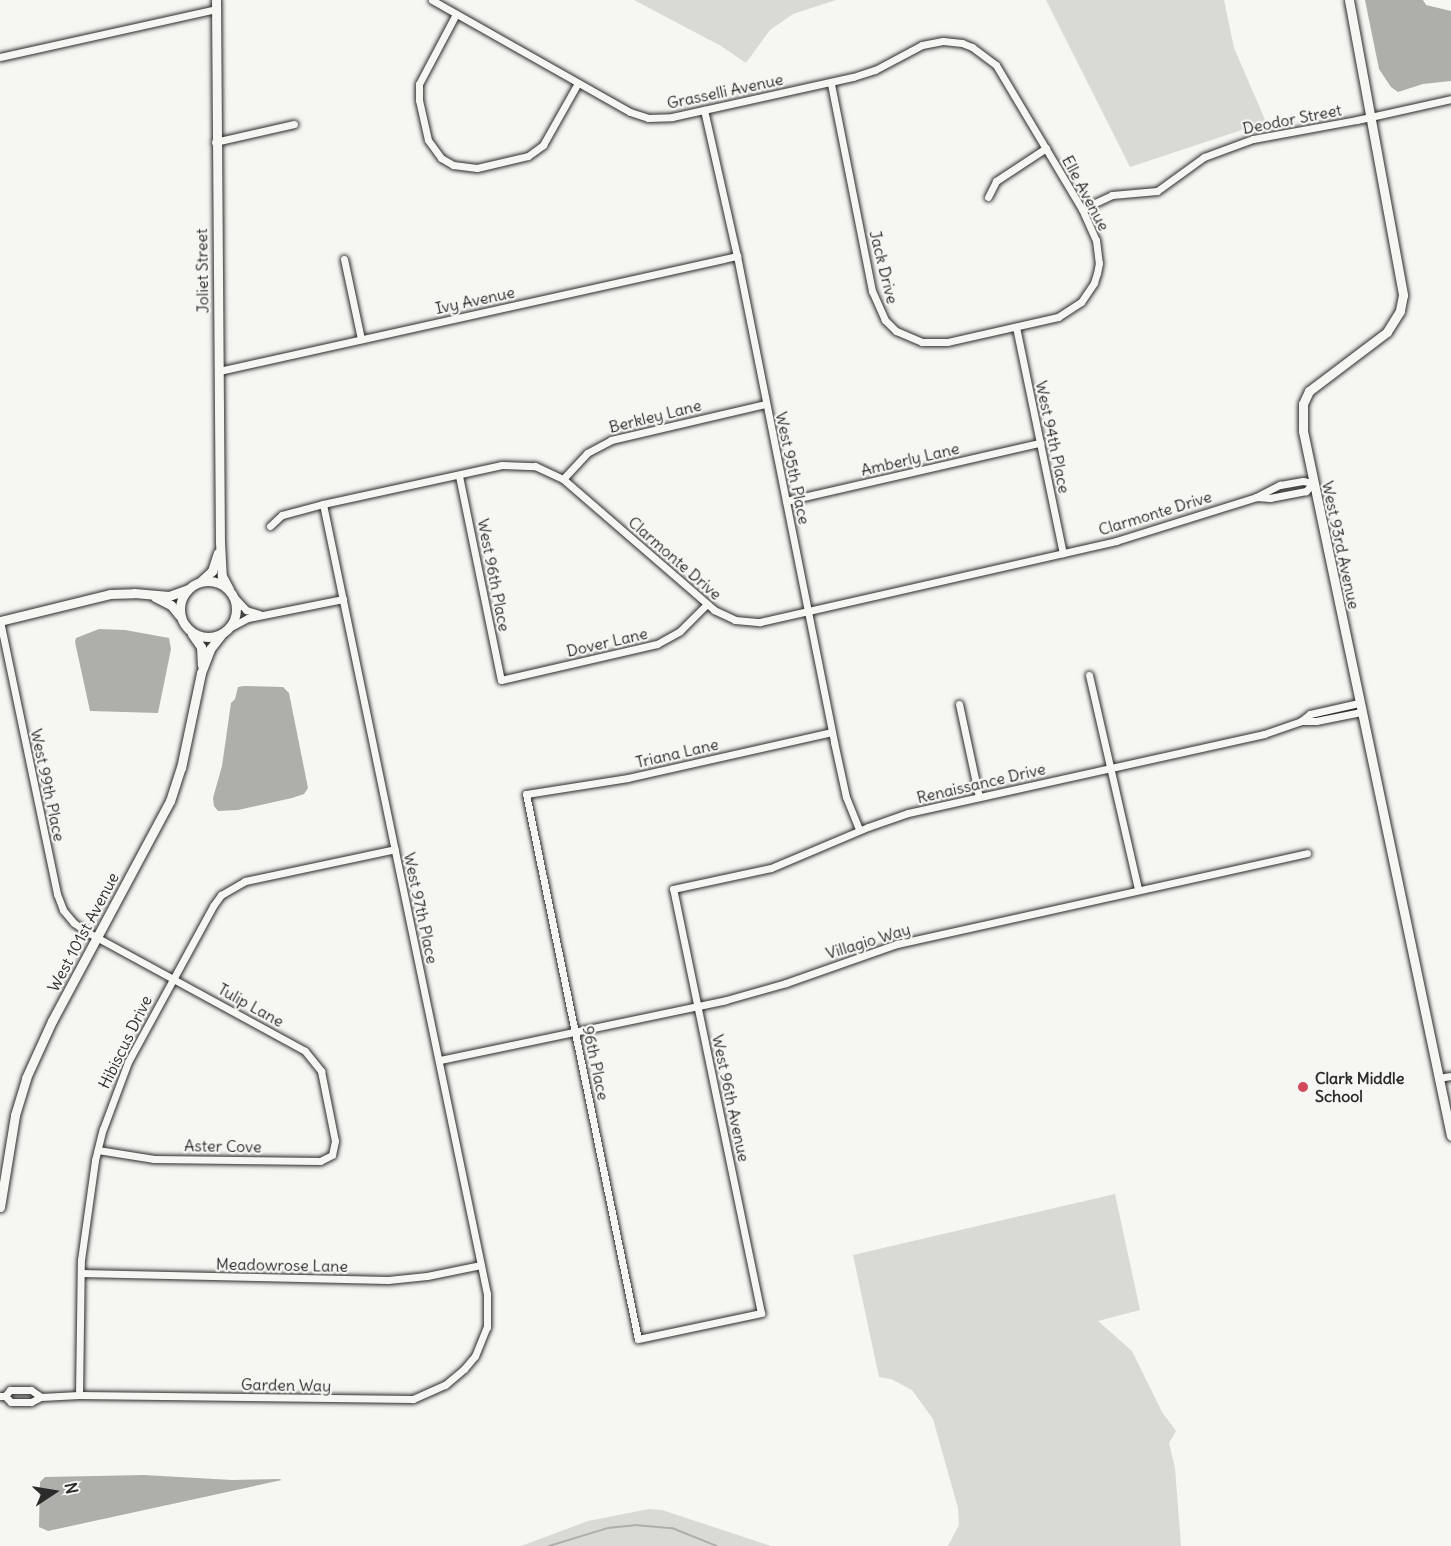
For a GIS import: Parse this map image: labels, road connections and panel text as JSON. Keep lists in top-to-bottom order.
{
  "streets": {
    "street": [
      "Grasselli Avenue",
      "Deodor Street",
      "Elle Avenue",
      "Jack Drive",
      "Joliet Street",
      "Ivy Avenue",
      "Berkley Lane",
      "West 94th Place",
      "Amberly Lane",
      "West 95th Place",
      "Clarmonte Drive",
      "West 93rd Avenue",
      "West 96th Place",
      "Dover Lane",
      "Triana Lane",
      "Renaissance Drive",
      "West 99th Place",
      "West 97th Place",
      "West 101st Avenue",
      "Villagio Way",
      "Tulip Lane",
      "Hibiscus Drive",
      "96th Place",
      "West 96th Avenue",
      "Aster Cove",
      "Meadowrose Lane",
      "Garden Way"
    ]
  },
  "crossings": [
    ["Grasselli Avenue", "Elle Avenue"],
    ["Grasselli Avenue", "Jack Drive"],
    ["Grasselli Avenue", "West 95th Place"],
    ["Deodor Street", "Elle Avenue"],
    ["Deodor Street", "West 93rd Avenue"],
    ["Elle Avenue", "Jack Drive"],
    ["Elle Avenue", "West 94th Place"],
    ["Jack Drive", "West 94th Place"],
    ["Joliet Street", "Ivy Avenue"],
    ["Joliet Street", "West 101st Avenue"],
    ["Ivy Avenue", "West 95th Place"],
    ["Berkley Lane", "West 95th Place"],
    ["Berkley Lane", "Clarmonte Drive"],
    ["West 94th Place", "Amberly Lane"],
    ["West 94th Place", "Clarmonte Drive"],
    ["Amberly Lane", "West 95th Place"],
    ["West 95th Place", "Clarmonte Drive"],
    ["West 95th Place", "Triana Lane"],
    ["West 95th Place", "Renaissance Drive"],
    ["Clarmonte Drive", "West 93rd Avenue"],
    ["Clarmonte Drive", "West 96th Place"],
    ["Clarmonte Drive", "Dover Lane"],
    ["Clarmonte Drive", "West 97th Place"],
    ["West 93rd Avenue", "Renaissance Drive"],
    ["West 96th Place", "Dover Lane"],
    ["Triana Lane", "96th Place"],
    ["Renaissance Drive", "West 96th Avenue"],
    ["West 99th Place", "West 101st Avenue"],
    ["West 99th Place", "Tulip Lane"],
    ["West 97th Place", "Villagio Way"],
    ["West 97th Place", "Hibiscus Drive"],
    ["West 97th Place", "Meadowrose Lane"],
    ["West 97th Place", "Garden Way"],
    ["West 101st Avenue", "Tulip Lane"],
    ["Villagio Way", "96th Place"],
    ["Villagio Way", "West 96th Avenue"],
    ["Tulip Lane", "Hibiscus Drive"],
    ["Tulip Lane", "Aster Cove"],
    ["Hibiscus Drive", "Aster Cove"],
    ["Hibiscus Drive", "Meadowrose Lane"],
    ["Hibiscus Drive", "Garden Way"],
    ["96th Place", "West 96th Avenue"]
  ],
  "places": ["Clark Middle School"],
  "north": "right"
}
